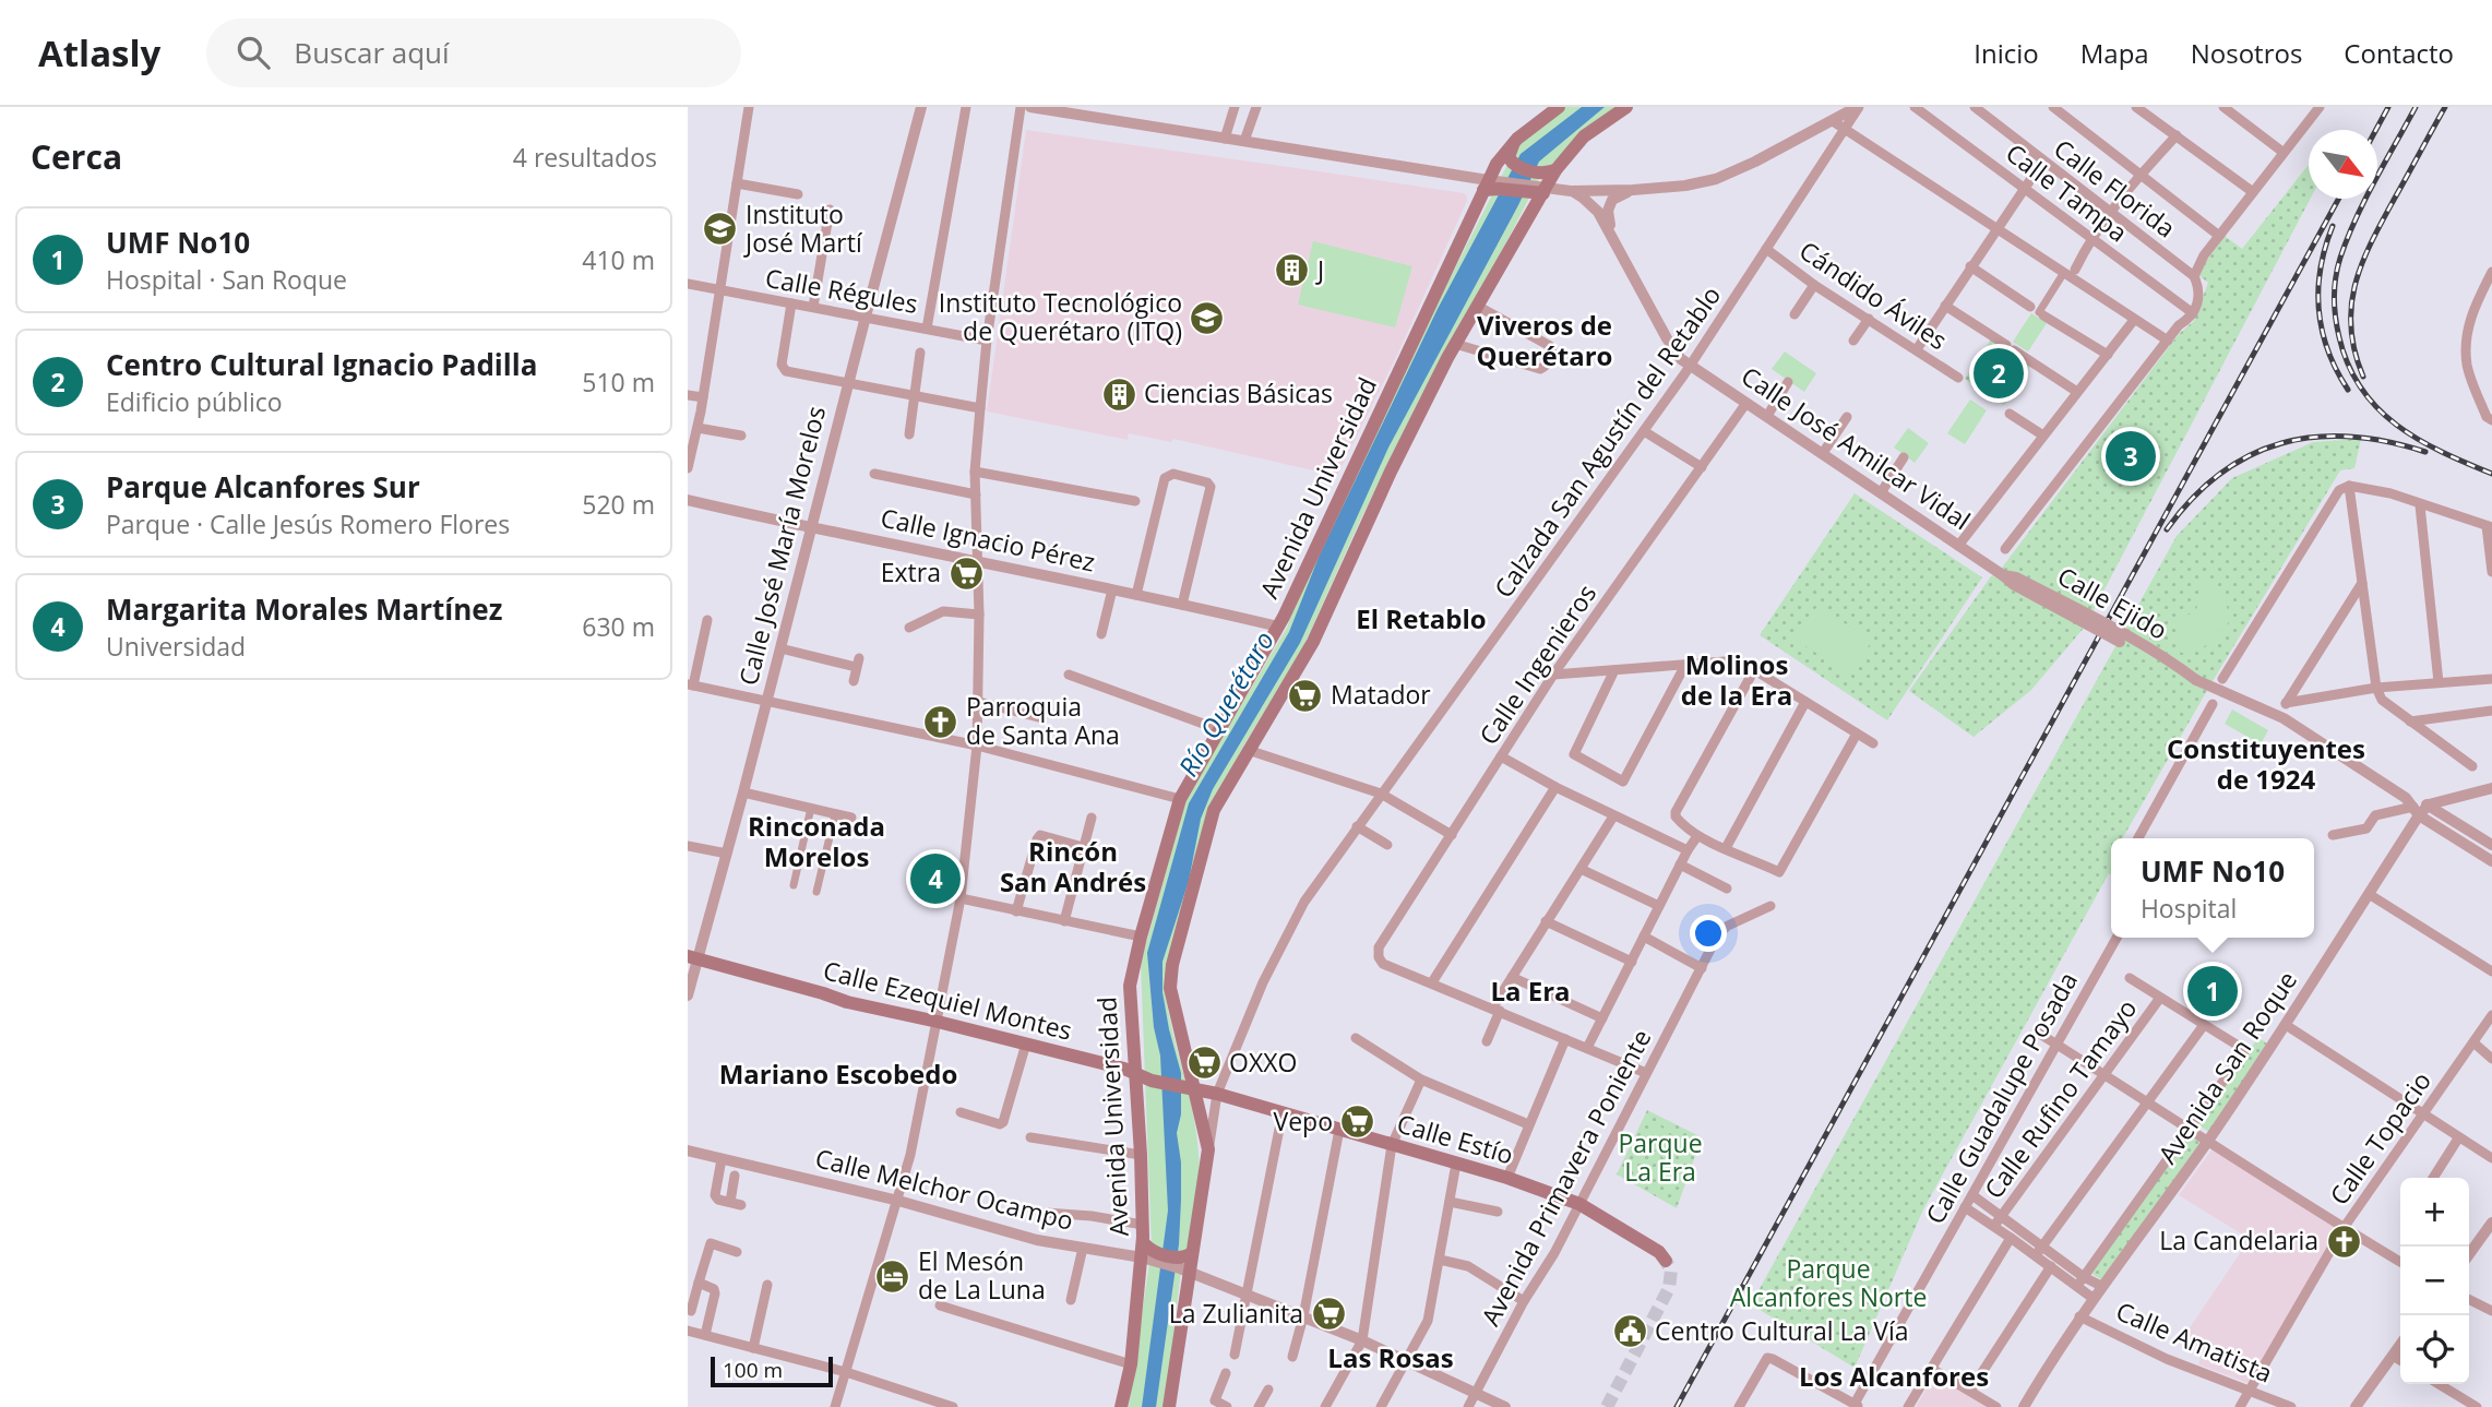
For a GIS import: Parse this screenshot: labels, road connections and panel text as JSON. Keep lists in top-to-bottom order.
{
  "streets": {
    "main road": ["Avenida Universidad", "Calle Ezequiel Montes", "Calle Estío"],
    "street": [
      "Calle Florida",
      "Calle Tampa",
      "Calle Régules",
      "Cándido Áviles",
      "Calzada San Agustín del Retablo",
      "Calle José Amilcar Vidal",
      "Calle Ignacio Pérez",
      "Calle José María Morelos",
      "Calle Ejido",
      "Calle Ingenieros",
      "Avenida San Roque",
      "Calle Guadalupe Posada",
      "Calle Rufino Tamayo",
      "Calle Topacio",
      "Avenida Primavera Poniente",
      "Calle Melchor Ocampo",
      "Calle Amatista"
    ]
  },
  "crossings": [
    ["Calle Régules", "Calle José María Morelos"],
    ["Cándido Áviles", "Calzada San Agustín del Retablo"],
    ["Calzada San Agustín del Retablo", "Calle José Amilcar Vidal"],
    ["Calzada San Agustín del Retablo", "Calle Ezequiel Montes"],
    ["Calzada San Agustín del Retablo", "Calle Estío"],
    ["Calle José Amilcar Vidal", "Calle Ejido"],
    ["Calle José Amilcar Vidal", "Calle Ingenieros"],
    ["Avenida Universidad", "Calle Ignacio Pérez"],
    ["Avenida Universidad", "Calle Ezequiel Montes"],
    ["Avenida Universidad", "Calle Melchor Ocampo"],
    ["Calle Ignacio Pérez", "Calle José María Morelos"],
    ["Calle José María Morelos", "Calle Ezequiel Montes"],
    ["Calle Ejido", "Avenida San Roque"],
    ["Calle Ezequiel Montes", "Calle Estío"],
    ["Avenida San Roque", "Calle Amatista"],
    ["Calle Topacio", "Calle Amatista"],
    ["Calle Estío", "Avenida Primavera Poniente"]
  ],
  "districts": [
    "Viveros de Querétaro",
    "El Retablo",
    "Molinos de la Era",
    "Constituyentes de 1924",
    "Rinconada Morelos",
    "Rincón San Andrés",
    "La Era",
    "Mariano Escobedo",
    "Las Rosas",
    "Los Alcanfores"
  ],
  "water": ["Río Querétaro"],
  "parks": ["Parque La Era", "Parque Alcanfores Norte"],
  "places": {
    "school or university": ["Instituto José Martí", "Instituto Tecnológico de Querétaro (ITQ)"],
    "building": ["J", "Ciencias Básicas"],
    "supermarket": [
      "Extra",
      "Matador",
      "OXXO",
      "Vepo",
      "La Zulianita"
    ],
    "church": ["Parroquia de Santa Ana", "La Candelaria"],
    "hotel": ["El Mesón de La Luna"],
    "public building": ["Centro Cultural La Vía"]
  },
  "scale_bar": "100 m",
  "north": "bottom right",
  "page": {
    "header": "Atlasly",
    "search": "Buscar aquí",
    "nav": [
      "Inicio",
      "Mapa",
      "Nosotros",
      "Contacto"
    ],
    "heading": ["Cerca", "4 resultados"],
    "list": [
      {
        "mark": "1",
        "name": "UMF No10",
        "note": "Hospital · San Roque",
        "value": "410 m"
      },
      {
        "mark": "2",
        "name": "Centro Cultural Ignacio Padilla",
        "note": "Edificio público",
        "value": "510 m"
      },
      {
        "mark": "3",
        "name": "Parque Alcanfores Sur",
        "note": "Parque · Calle Jesús Romero Flores",
        "value": "520 m"
      },
      {
        "mark": "4",
        "name": "Margarita Morales Martínez",
        "note": "Universidad",
        "value": "630 m"
      }
    ],
    "pins": [
      "2",
      "3",
      "4",
      "1"
    ],
    "popup": ["UMF No10", "Hospital"],
    "map_buttons": ["+", "−"],
    "scale": "100 m"
  }
}
